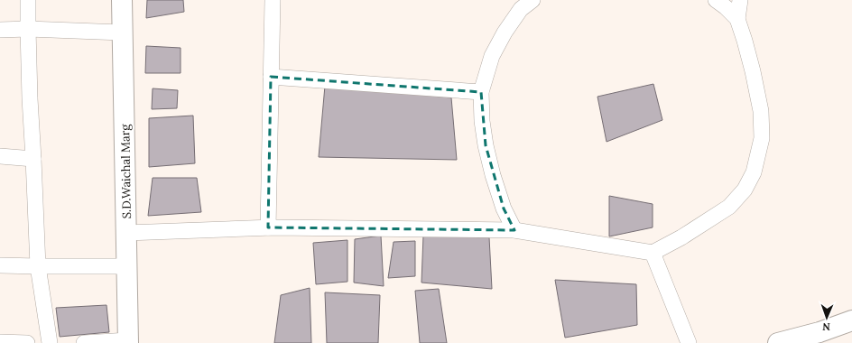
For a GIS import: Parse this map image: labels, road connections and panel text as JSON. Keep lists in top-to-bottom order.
{
  "streets": {
    "main road": ["S.D.Waichal Marg"]
  },
  "north": "bottom"
}
